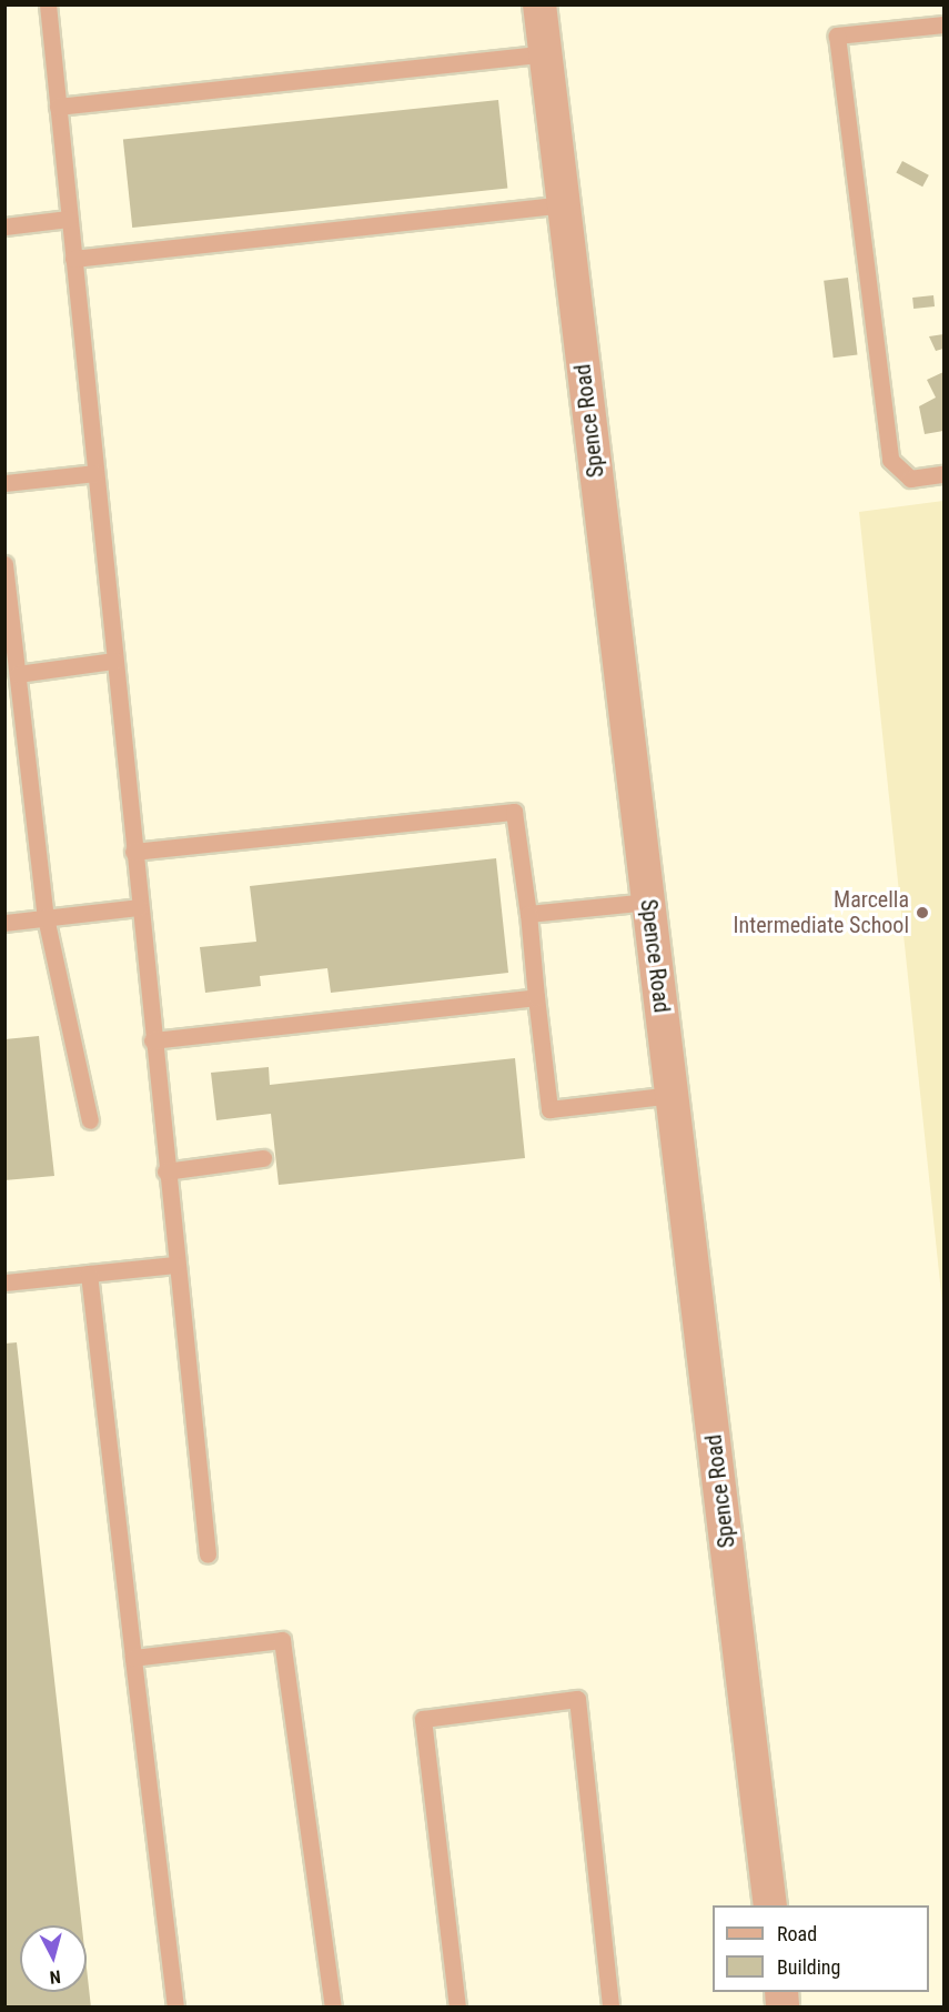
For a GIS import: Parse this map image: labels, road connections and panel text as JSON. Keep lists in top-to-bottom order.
{
  "streets": {
    "street": ["Spence Road"]
  },
  "places": ["Marcella Intermediate School"],
  "legend": ["Road", "Building"],
  "north": "bottom"
}
